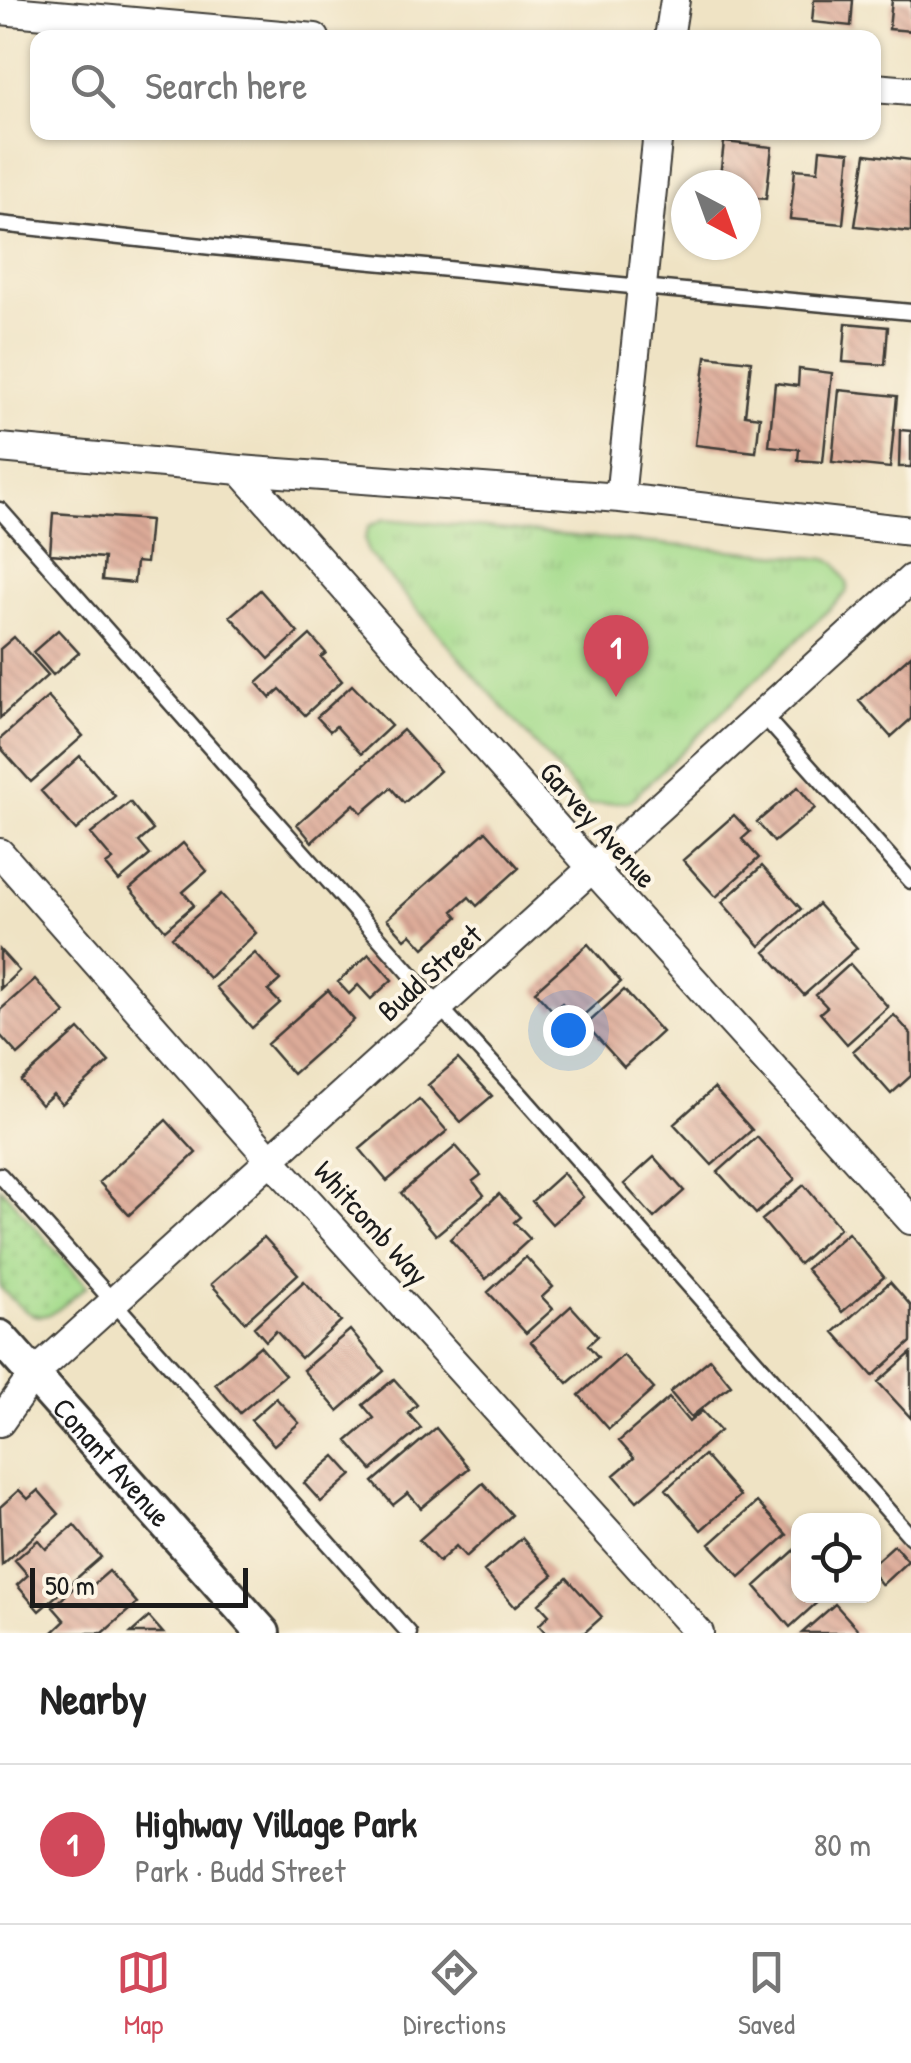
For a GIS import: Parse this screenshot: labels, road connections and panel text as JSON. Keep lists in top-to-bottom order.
{
  "streets": {
    "street": [
      "Garvey Avenue",
      "Budd Street",
      "Whitcomb Way",
      "Conant Avenue"
    ]
  },
  "crossings": [
    ["Garvey Avenue", "Budd Street"],
    ["Budd Street", "Whitcomb Way"],
    ["Budd Street", "Conant Avenue"]
  ],
  "scale_bar": "50 m",
  "north": "bottom right",
  "page": {
    "search": "Search here",
    "pins": "1",
    "scale": "50 m",
    "heading": "Nearby",
    "list": [
      {
        "mark": "1",
        "name": "Highway Village Park",
        "note": "Park · Budd Street",
        "value": "80 m"
      }
    ],
    "nav": ["Map", "Directions", "Saved"]
  }
}
